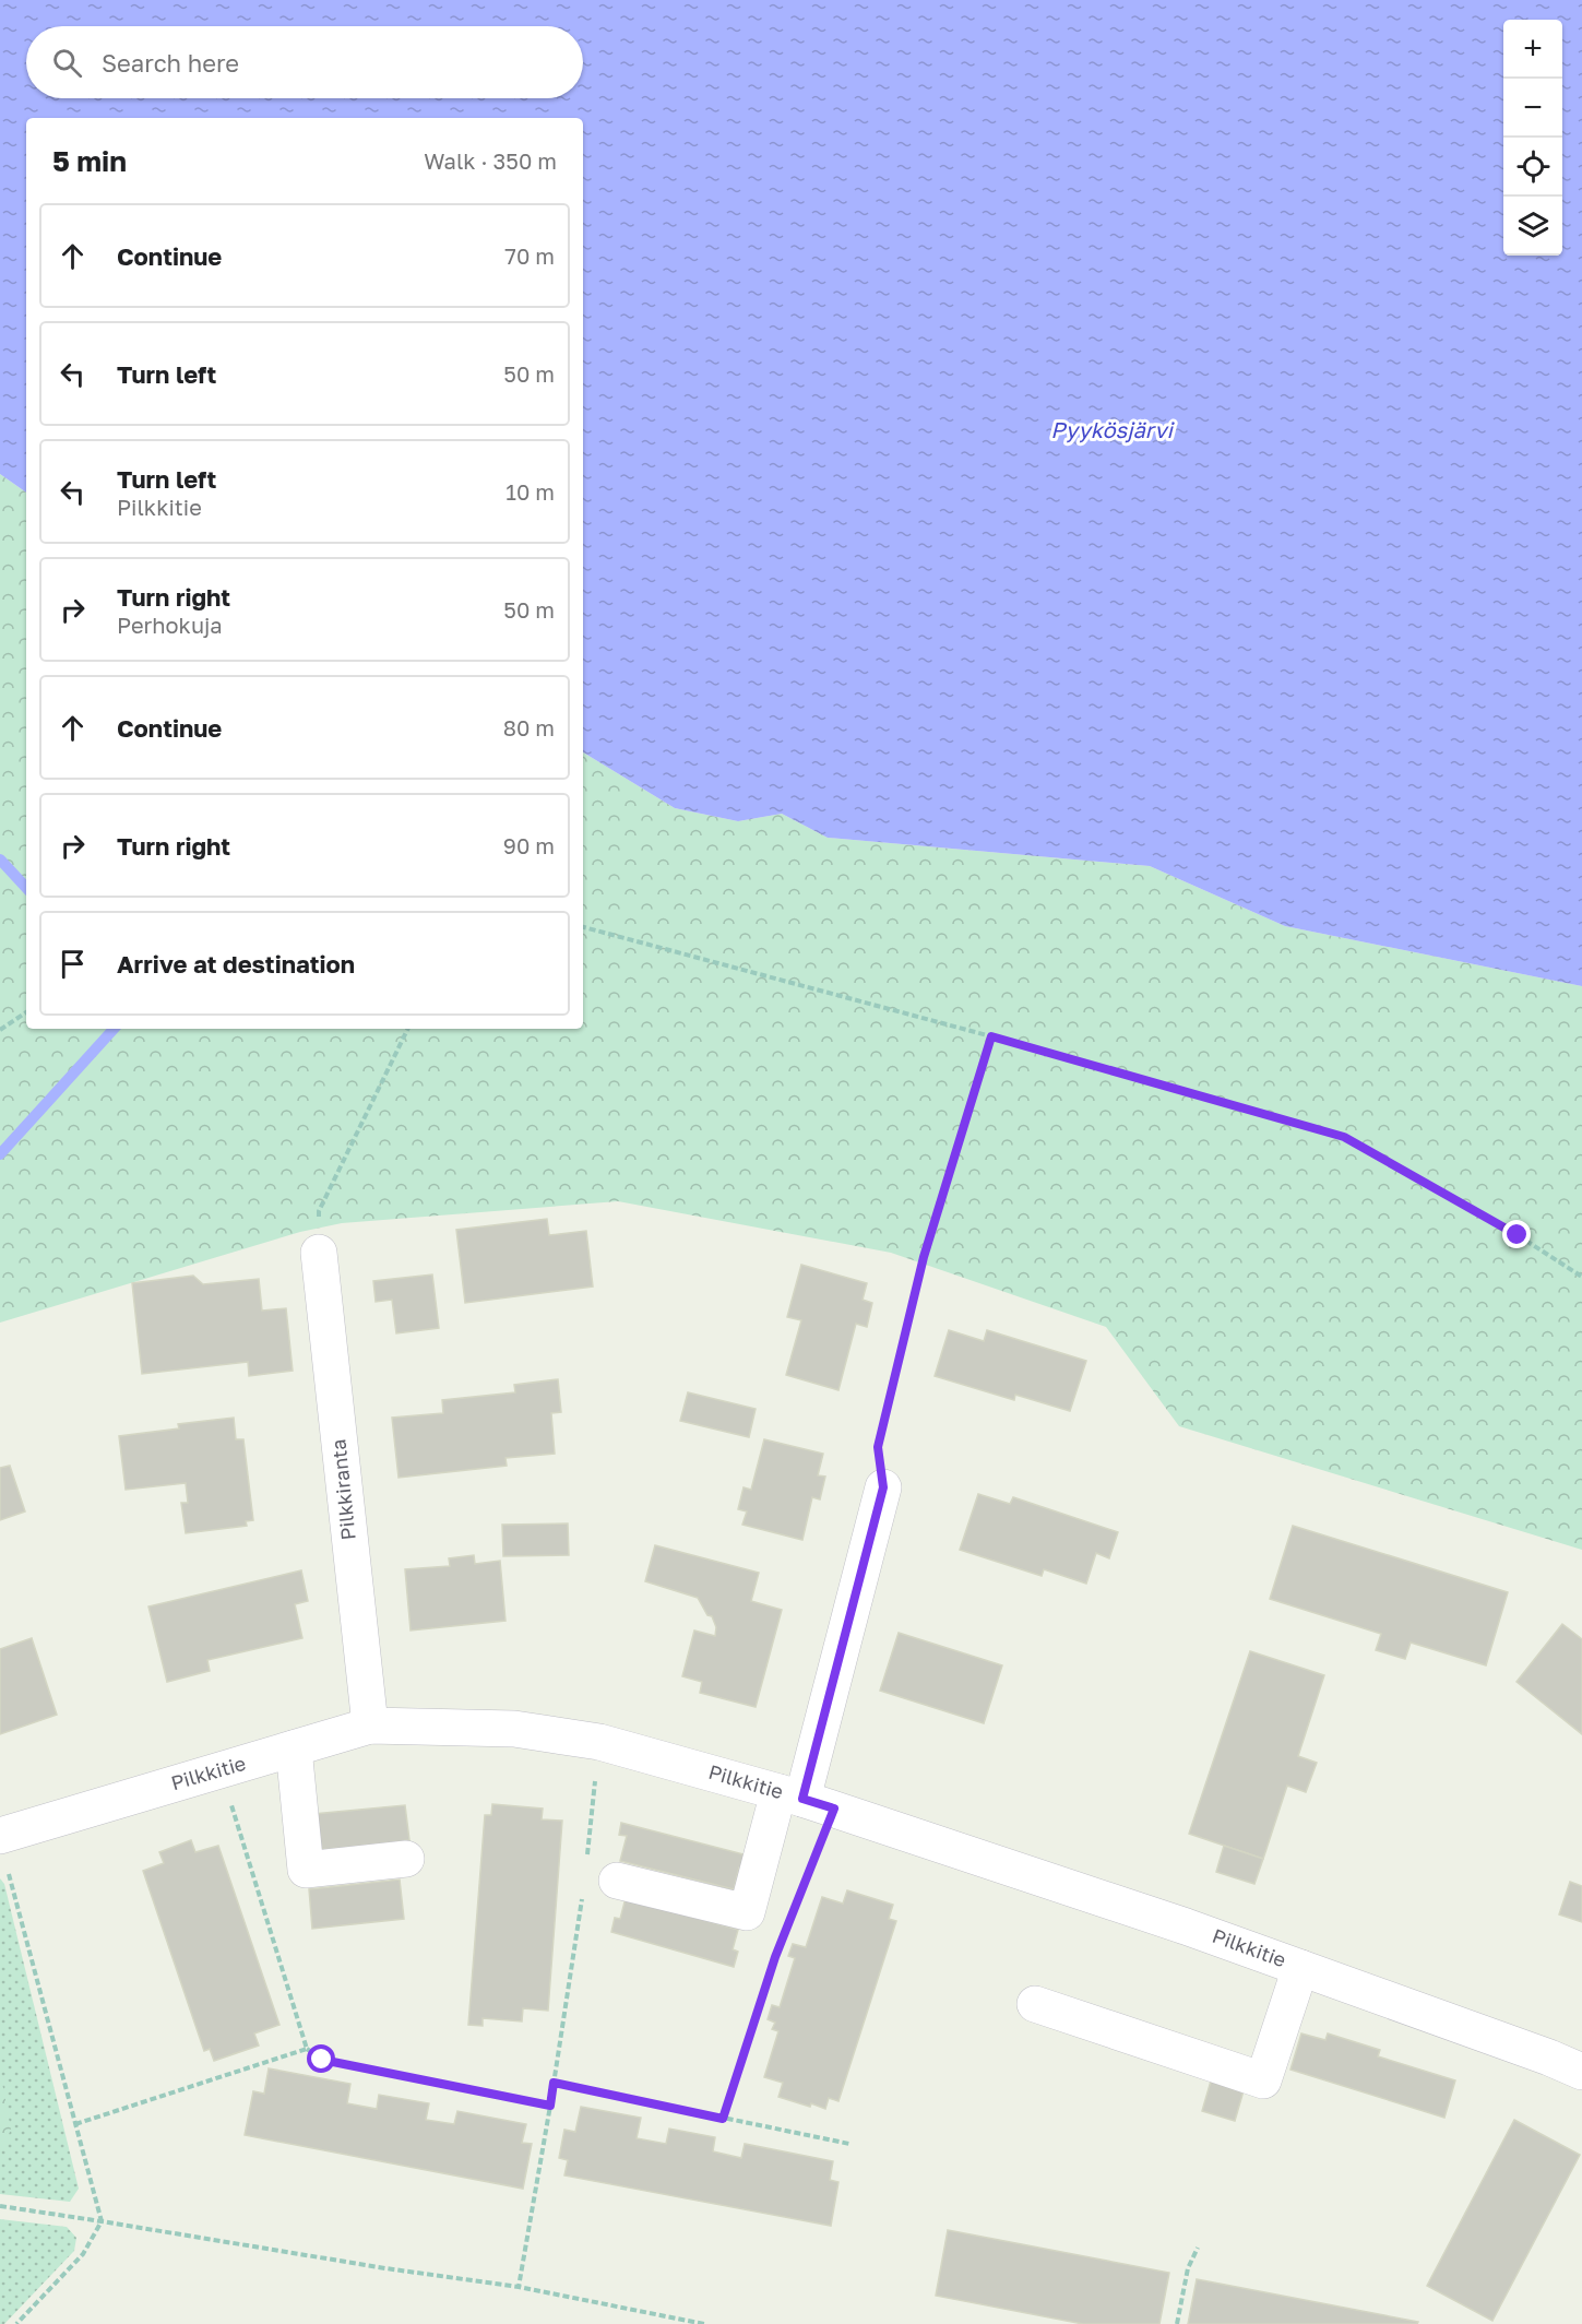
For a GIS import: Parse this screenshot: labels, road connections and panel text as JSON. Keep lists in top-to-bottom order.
{
  "streets": {
    "street": ["Pilkkiranta", "Pilkkitie"]
  },
  "crossings": [
    ["Pilkkiranta", "Pilkkitie"]
  ],
  "water": ["Pyykösjärvi"],
  "page": {
    "map_buttons": ["+", "−"],
    "search": "Search here",
    "heading": ["5 min", "Walk · 350 m"],
    "list": [
      ["Continue", "70 m"],
      ["Turn left", "50 m"],
      ["Turn left", "Pilkkitie", "10 m"],
      ["Turn right", "Perhokuja", "50 m"],
      ["Continue", "80 m"],
      ["Turn right", "90 m"],
      "Arrive at destination"
    ]
  }
}
